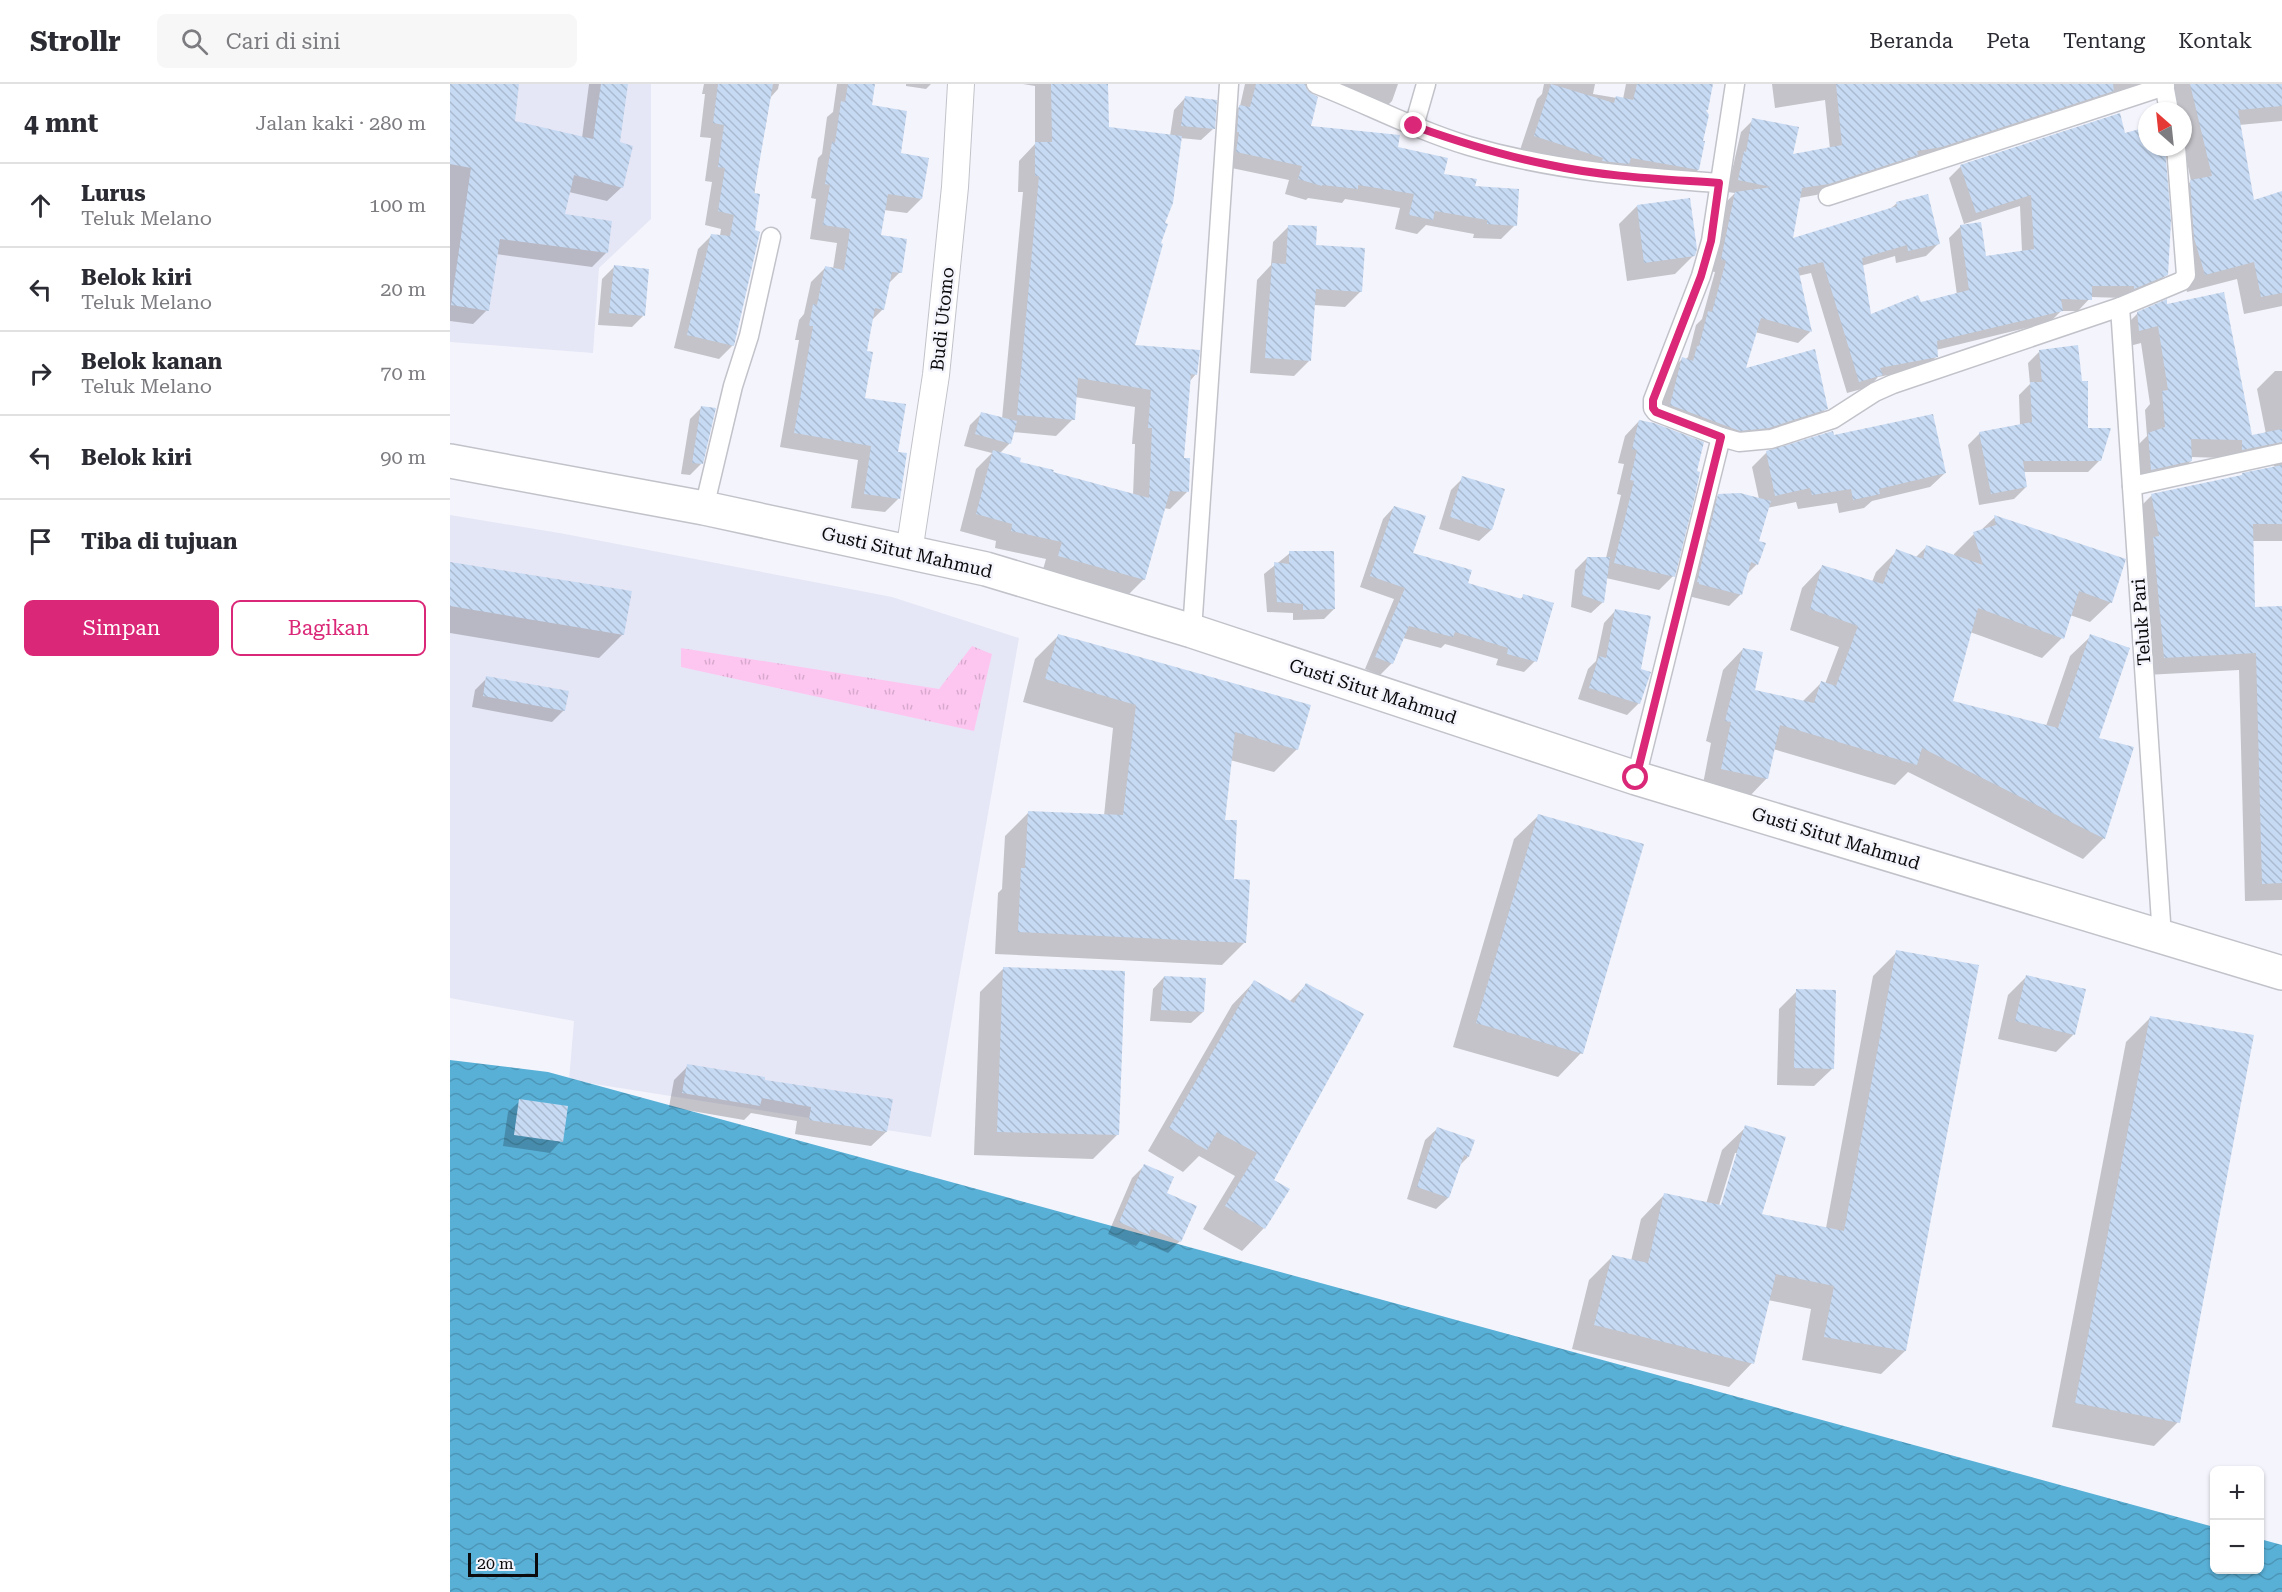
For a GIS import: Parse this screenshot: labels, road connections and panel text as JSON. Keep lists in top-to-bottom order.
{
  "streets": {
    "highway": ["Gusti Situt Mahmud"],
    "street": ["Budi Utomo", "Teluk Pari"]
  },
  "crossings": [
    ["Budi Utomo", "Gusti Situt Mahmud"],
    ["Gusti Situt Mahmud", "Teluk Pari"]
  ],
  "scale_bar": "20 m",
  "north": "top left",
  "page": {
    "header": "Strollr",
    "search": "Cari di sini",
    "nav": [
      "Beranda",
      "Peta",
      "Tentang",
      "Kontak"
    ],
    "heading": ["4 mnt", "Jalan kaki · 280 m"],
    "list": [
      ["Lurus", "Teluk Melano", "100 m"],
      ["Belok kiri", "Teluk Melano", "20 m"],
      ["Belok kanan", "Teluk Melano", "70 m"],
      ["Belok kiri", "90 m"],
      "Tiba di tujuan"
    ],
    "buttons": ["Simpan", "Bagikan"],
    "map_buttons": ["+", "−"],
    "scale": "20 m"
  }
}
